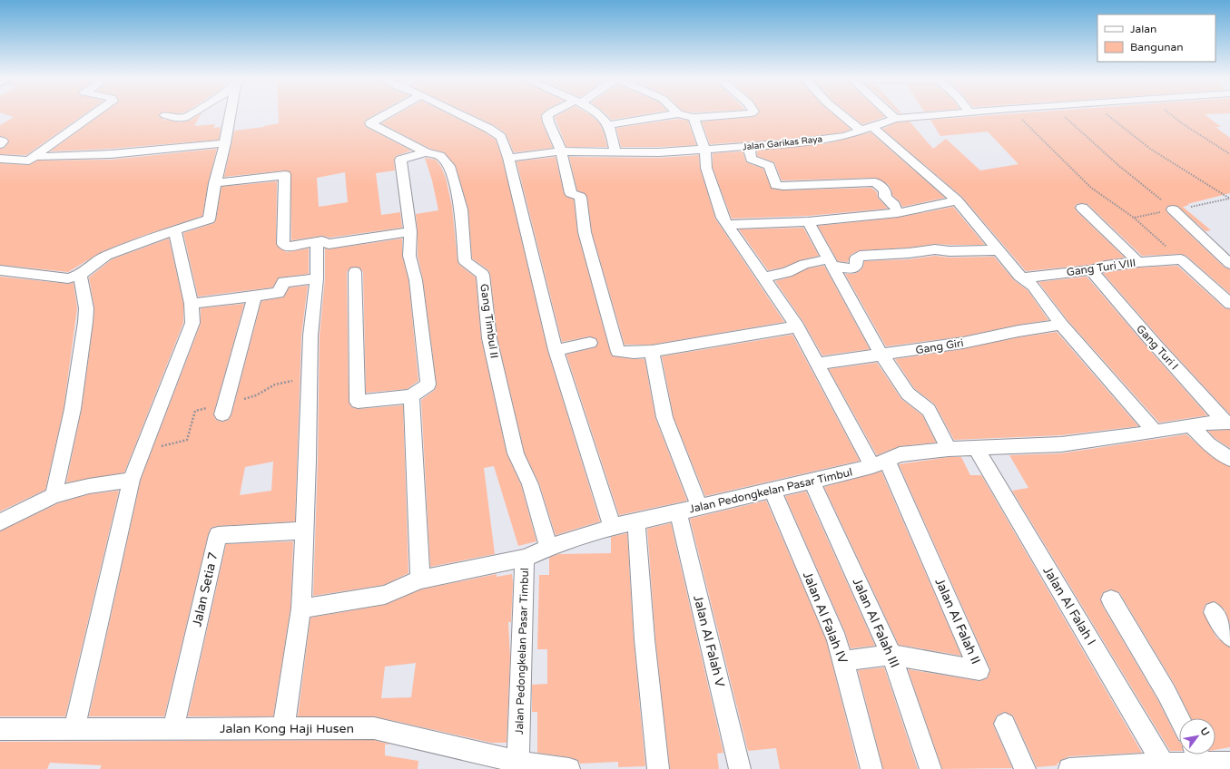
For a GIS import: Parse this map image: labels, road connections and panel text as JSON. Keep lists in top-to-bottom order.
{
  "streets": {
    "street": [
      "Jalan Garikas Raya",
      "Gang Turi VIII",
      "Gang Timbul II",
      "Gang Giri",
      "Gang Turi I",
      "Jalan Pedongkelan Pasar Timbul",
      "Jalan Setia 7",
      "Jalan Al Falah I",
      "Jalan Al Falah IV",
      "Jalan Al Falah II",
      "Jalan Al Falah III",
      "Jalan Al Falah V",
      "Jalan Kong Haji Husen"
    ]
  },
  "crossings": [
    ["Gang Turi VIII", "Gang Turi I"],
    ["Gang Timbul II", "Jalan Pedongkelan Pasar Timbul"],
    ["Gang Turi I", "Jalan Pedongkelan Pasar Timbul"],
    ["Jalan Pedongkelan Pasar Timbul", "Jalan Al Falah I"],
    ["Jalan Pedongkelan Pasar Timbul", "Jalan Al Falah IV"],
    ["Jalan Pedongkelan Pasar Timbul", "Jalan Al Falah II"],
    ["Jalan Pedongkelan Pasar Timbul", "Jalan Al Falah III"],
    ["Jalan Pedongkelan Pasar Timbul", "Jalan Al Falah V"],
    ["Jalan Pedongkelan Pasar Timbul", "Jalan Kong Haji Husen"],
    ["Jalan Setia 7", "Jalan Kong Haji Husen"],
    ["Jalan Al Falah IV", "Jalan Al Falah II"],
    ["Jalan Al Falah II", "Jalan Al Falah III"]
  ],
  "legend": ["Jalan", "Bangunan"],
  "north": "top right"
}
